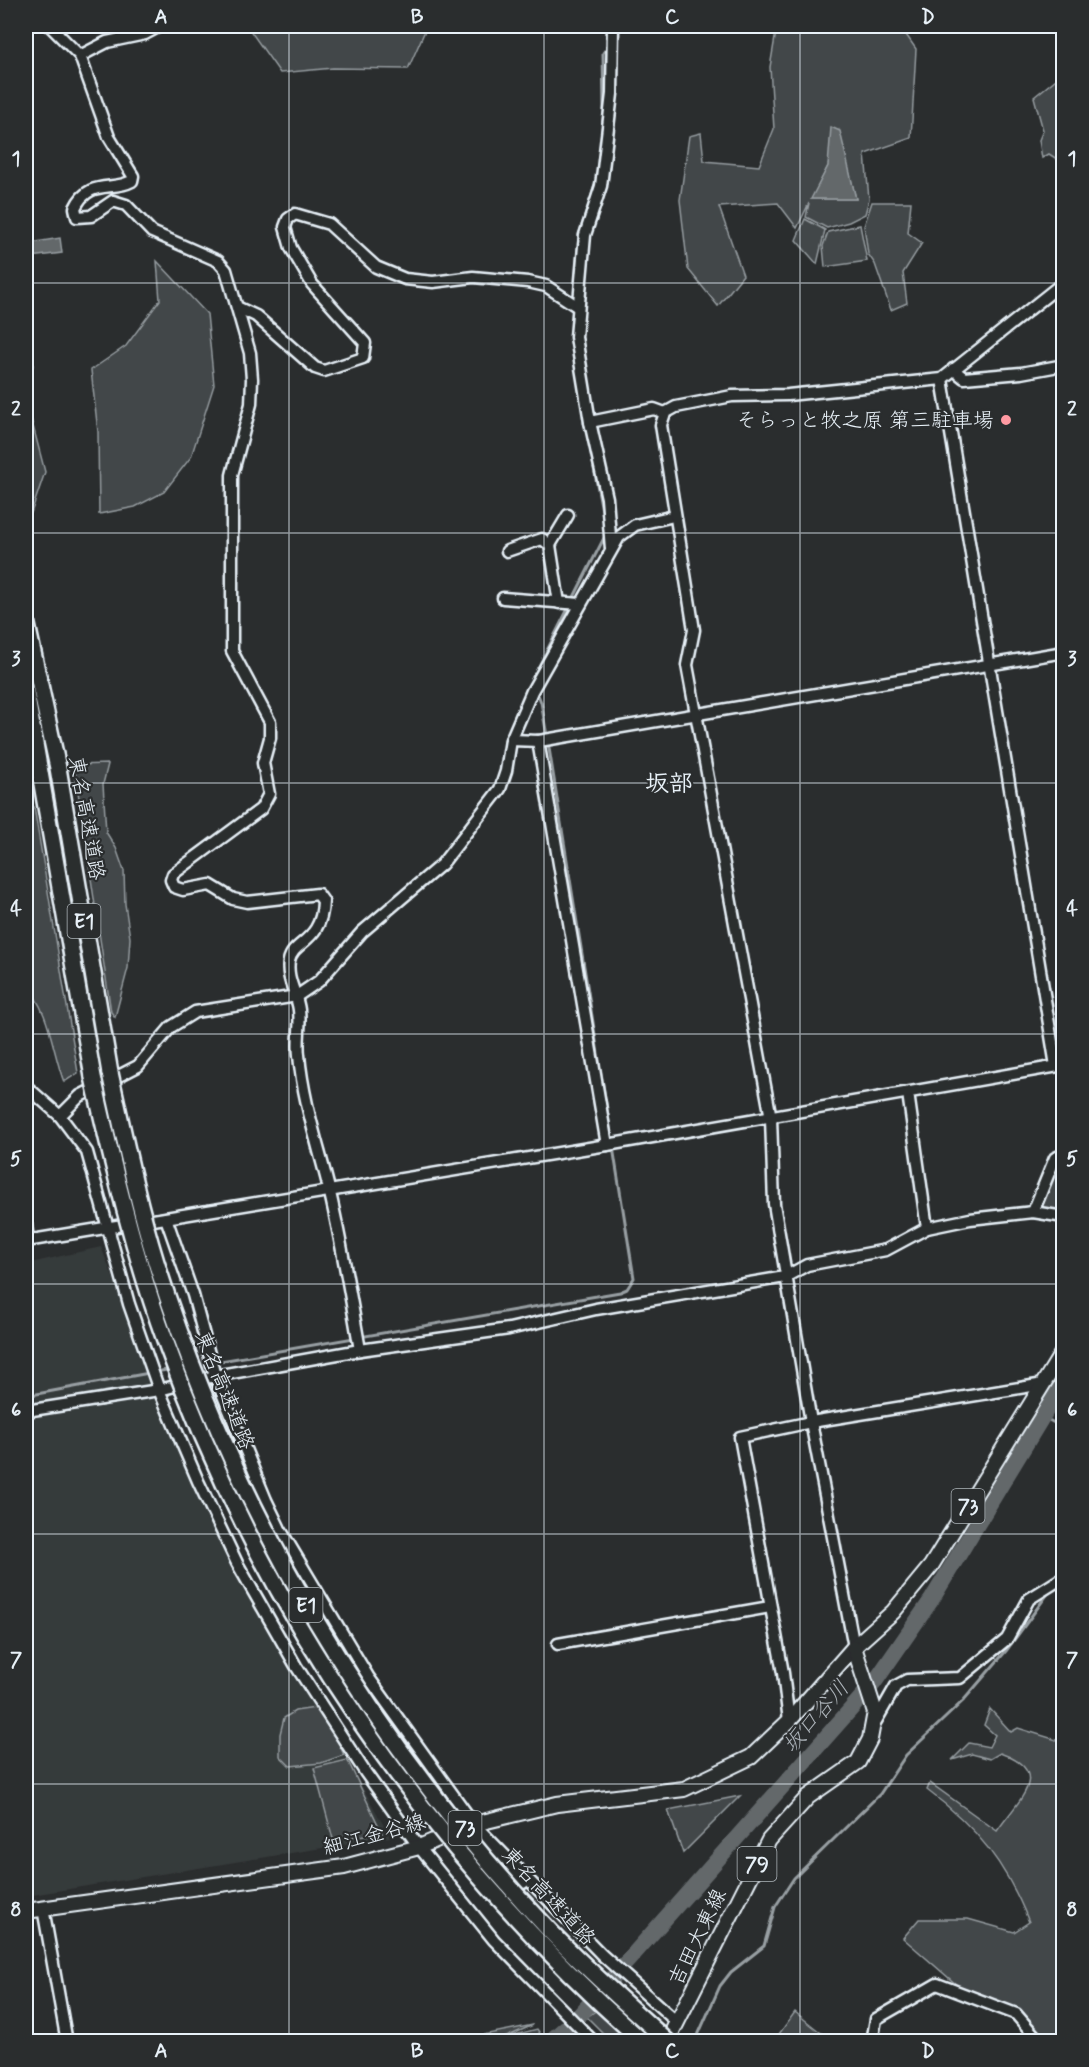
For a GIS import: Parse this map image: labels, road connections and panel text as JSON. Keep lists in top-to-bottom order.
{
  "streets": {
    "highway": ["東名高速道路", "E1"],
    "main road": [
      "73",
      "細江金谷線",
      "79",
      "吉田大東線"
    ]
  },
  "crossings": [
    ["東名高速道路", "吉田大東線"],
    ["73", "細江金谷線"]
  ],
  "districts": ["坂部"],
  "water": ["坂口谷川"],
  "places": ["そらっと牧之原 第三駐車場"],
  "grid": {
    "columns": [
      "A",
      "B",
      "C",
      "D"
    ],
    "rows": [
      "1",
      "2",
      "3",
      "4",
      "5",
      "6",
      "7",
      "8"
    ]
  }
}
